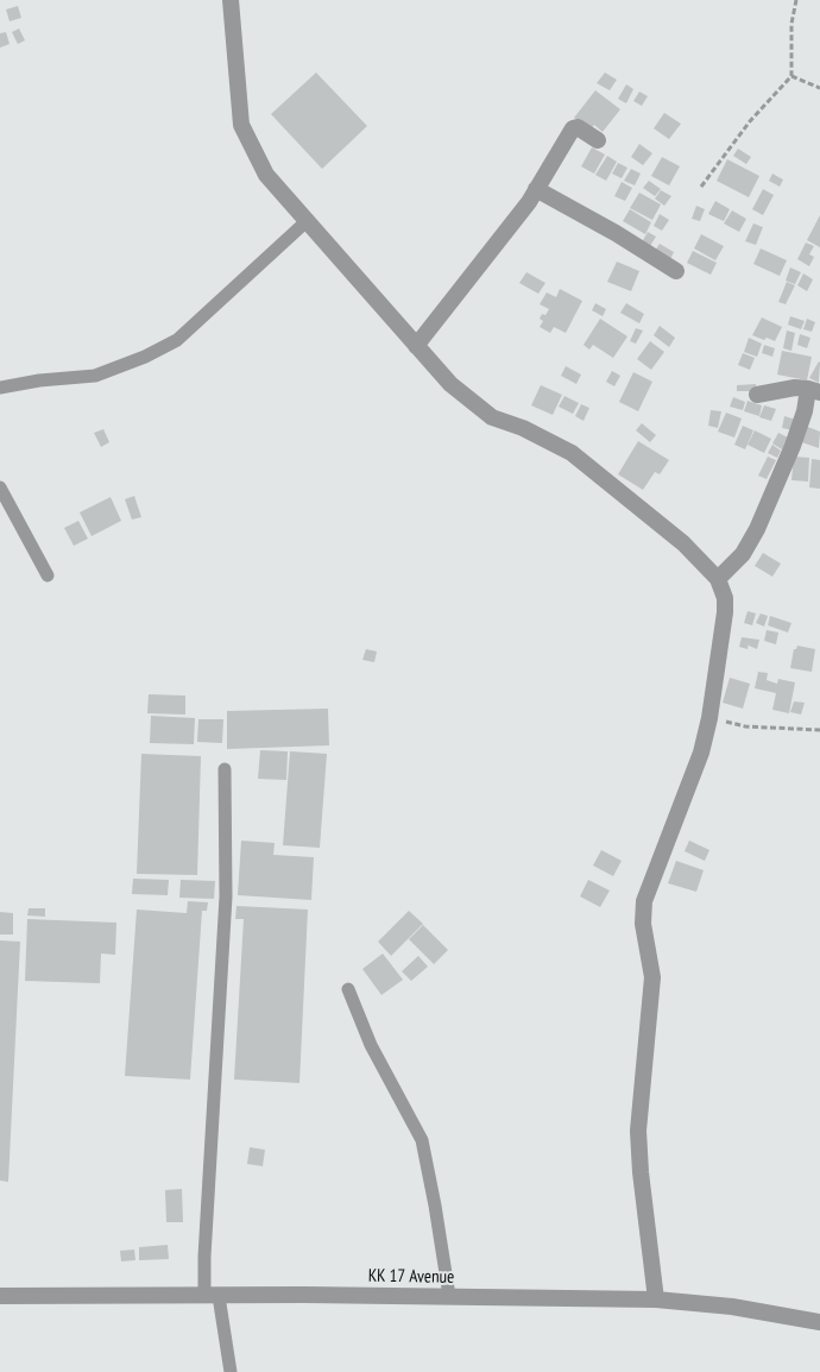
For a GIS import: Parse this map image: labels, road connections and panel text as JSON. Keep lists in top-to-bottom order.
{
  "streets": {
    "street": ["KK 17 Avenue"]
  }
}
